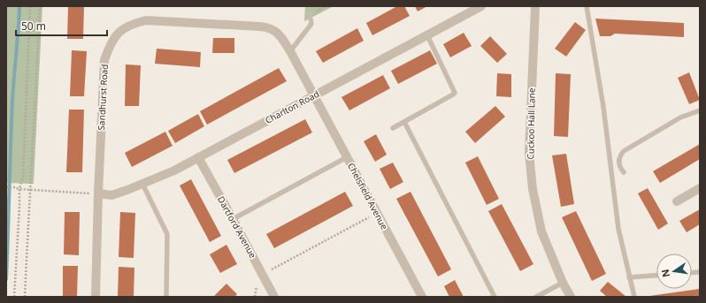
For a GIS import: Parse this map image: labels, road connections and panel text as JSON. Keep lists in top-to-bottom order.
{
  "streets": {
    "street": [
      "Sandhurst Road",
      "Charlton Road",
      "Cuckoo Hall Lane",
      "Chelsfield Avenue",
      "Dartford Avenue"
    ]
  },
  "crossings": [
    ["Sandhurst Road", "Charlton Road"],
    ["Sandhurst Road", "Chelsfield Avenue"],
    ["Charlton Road", "Chelsfield Avenue"],
    ["Charlton Road", "Dartford Avenue"]
  ],
  "scale_bar": "50 m",
  "north": "left"
}
